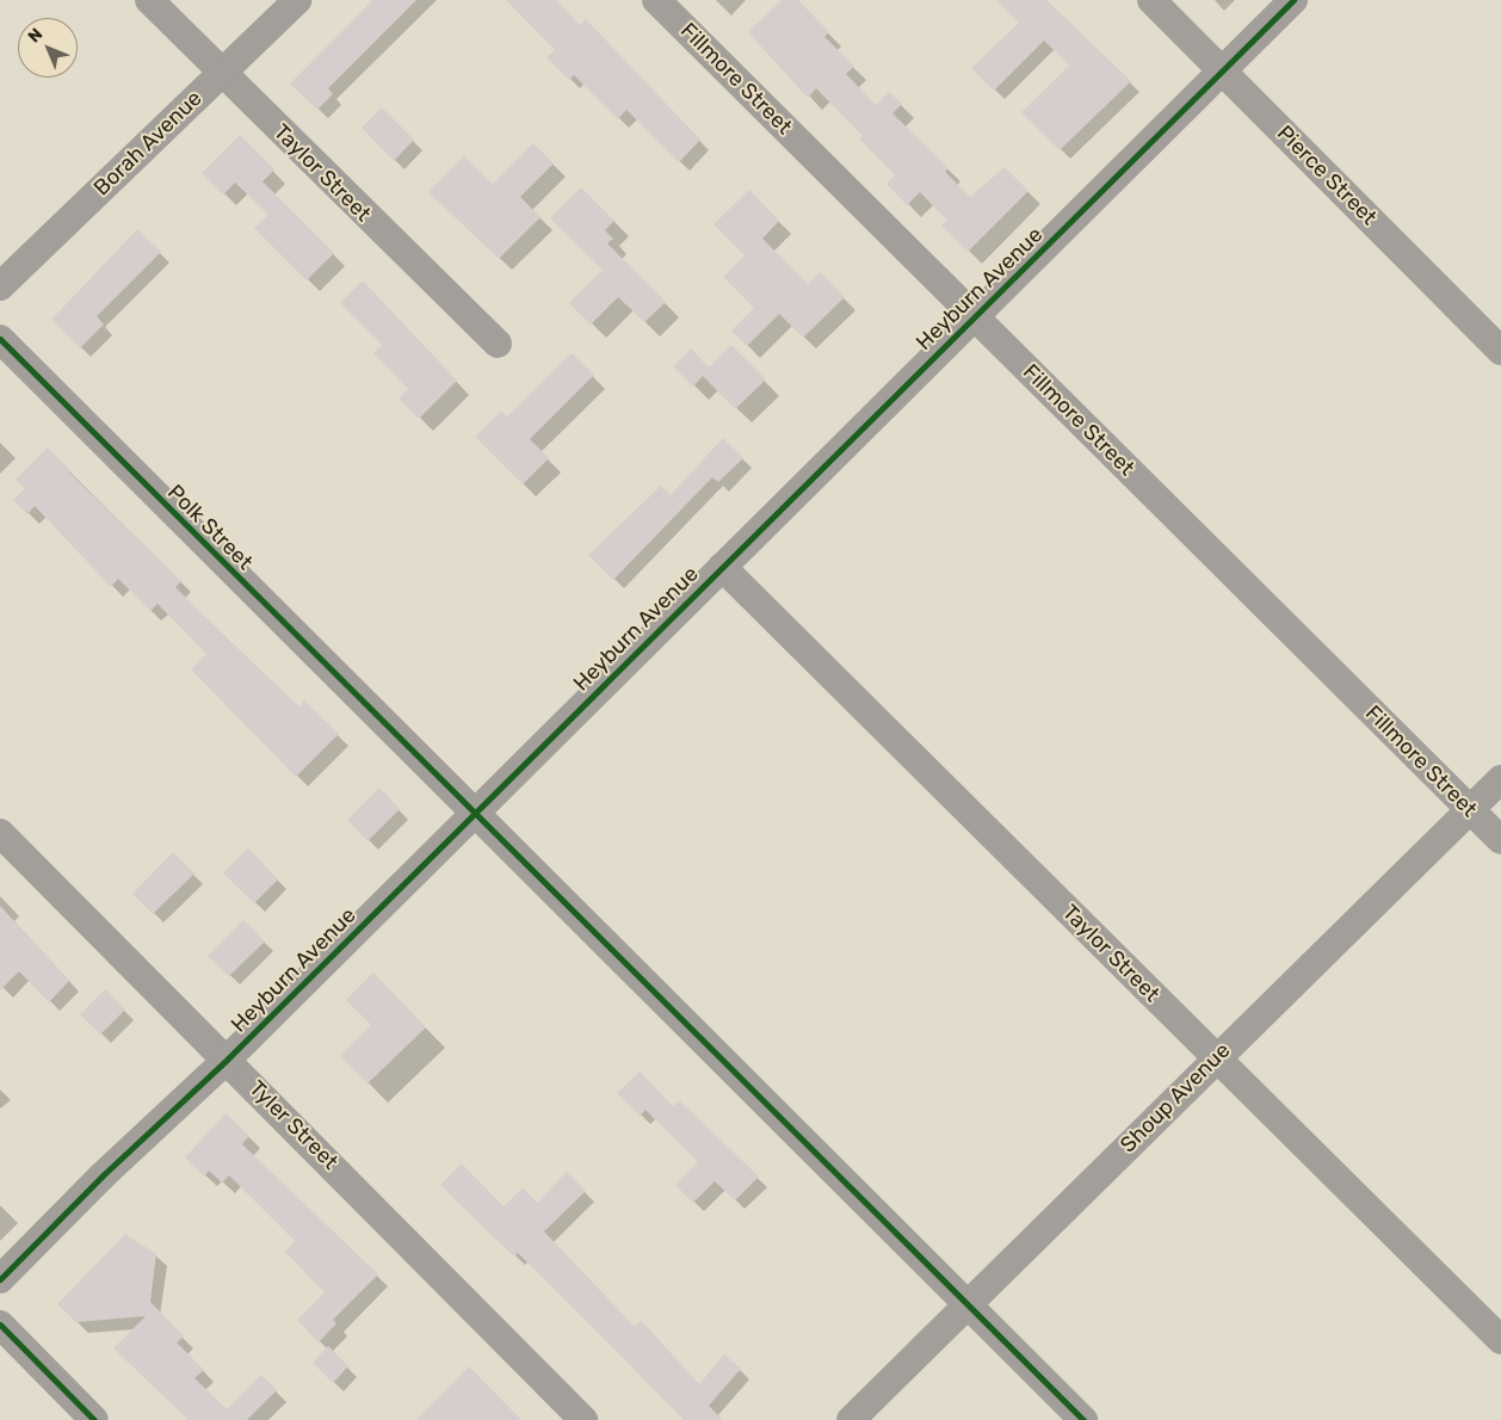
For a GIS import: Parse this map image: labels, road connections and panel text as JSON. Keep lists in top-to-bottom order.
{
  "streets": {
    "street": [
      "Fillmore Street",
      "Borah Avenue",
      "Taylor Street",
      "Pierce Street",
      "Heyburn Avenue",
      "Polk Street",
      "Shoup Avenue",
      "Tyler Street"
    ]
  },
  "crossings": [
    ["Fillmore Street", "Heyburn Avenue"],
    ["Fillmore Street", "Shoup Avenue"],
    ["Borah Avenue", "Taylor Street"],
    ["Taylor Street", "Heyburn Avenue"],
    ["Taylor Street", "Shoup Avenue"],
    ["Pierce Street", "Heyburn Avenue"],
    ["Heyburn Avenue", "Polk Street"],
    ["Heyburn Avenue", "Tyler Street"],
    ["Polk Street", "Shoup Avenue"]
  ],
  "north": "top left"
}
